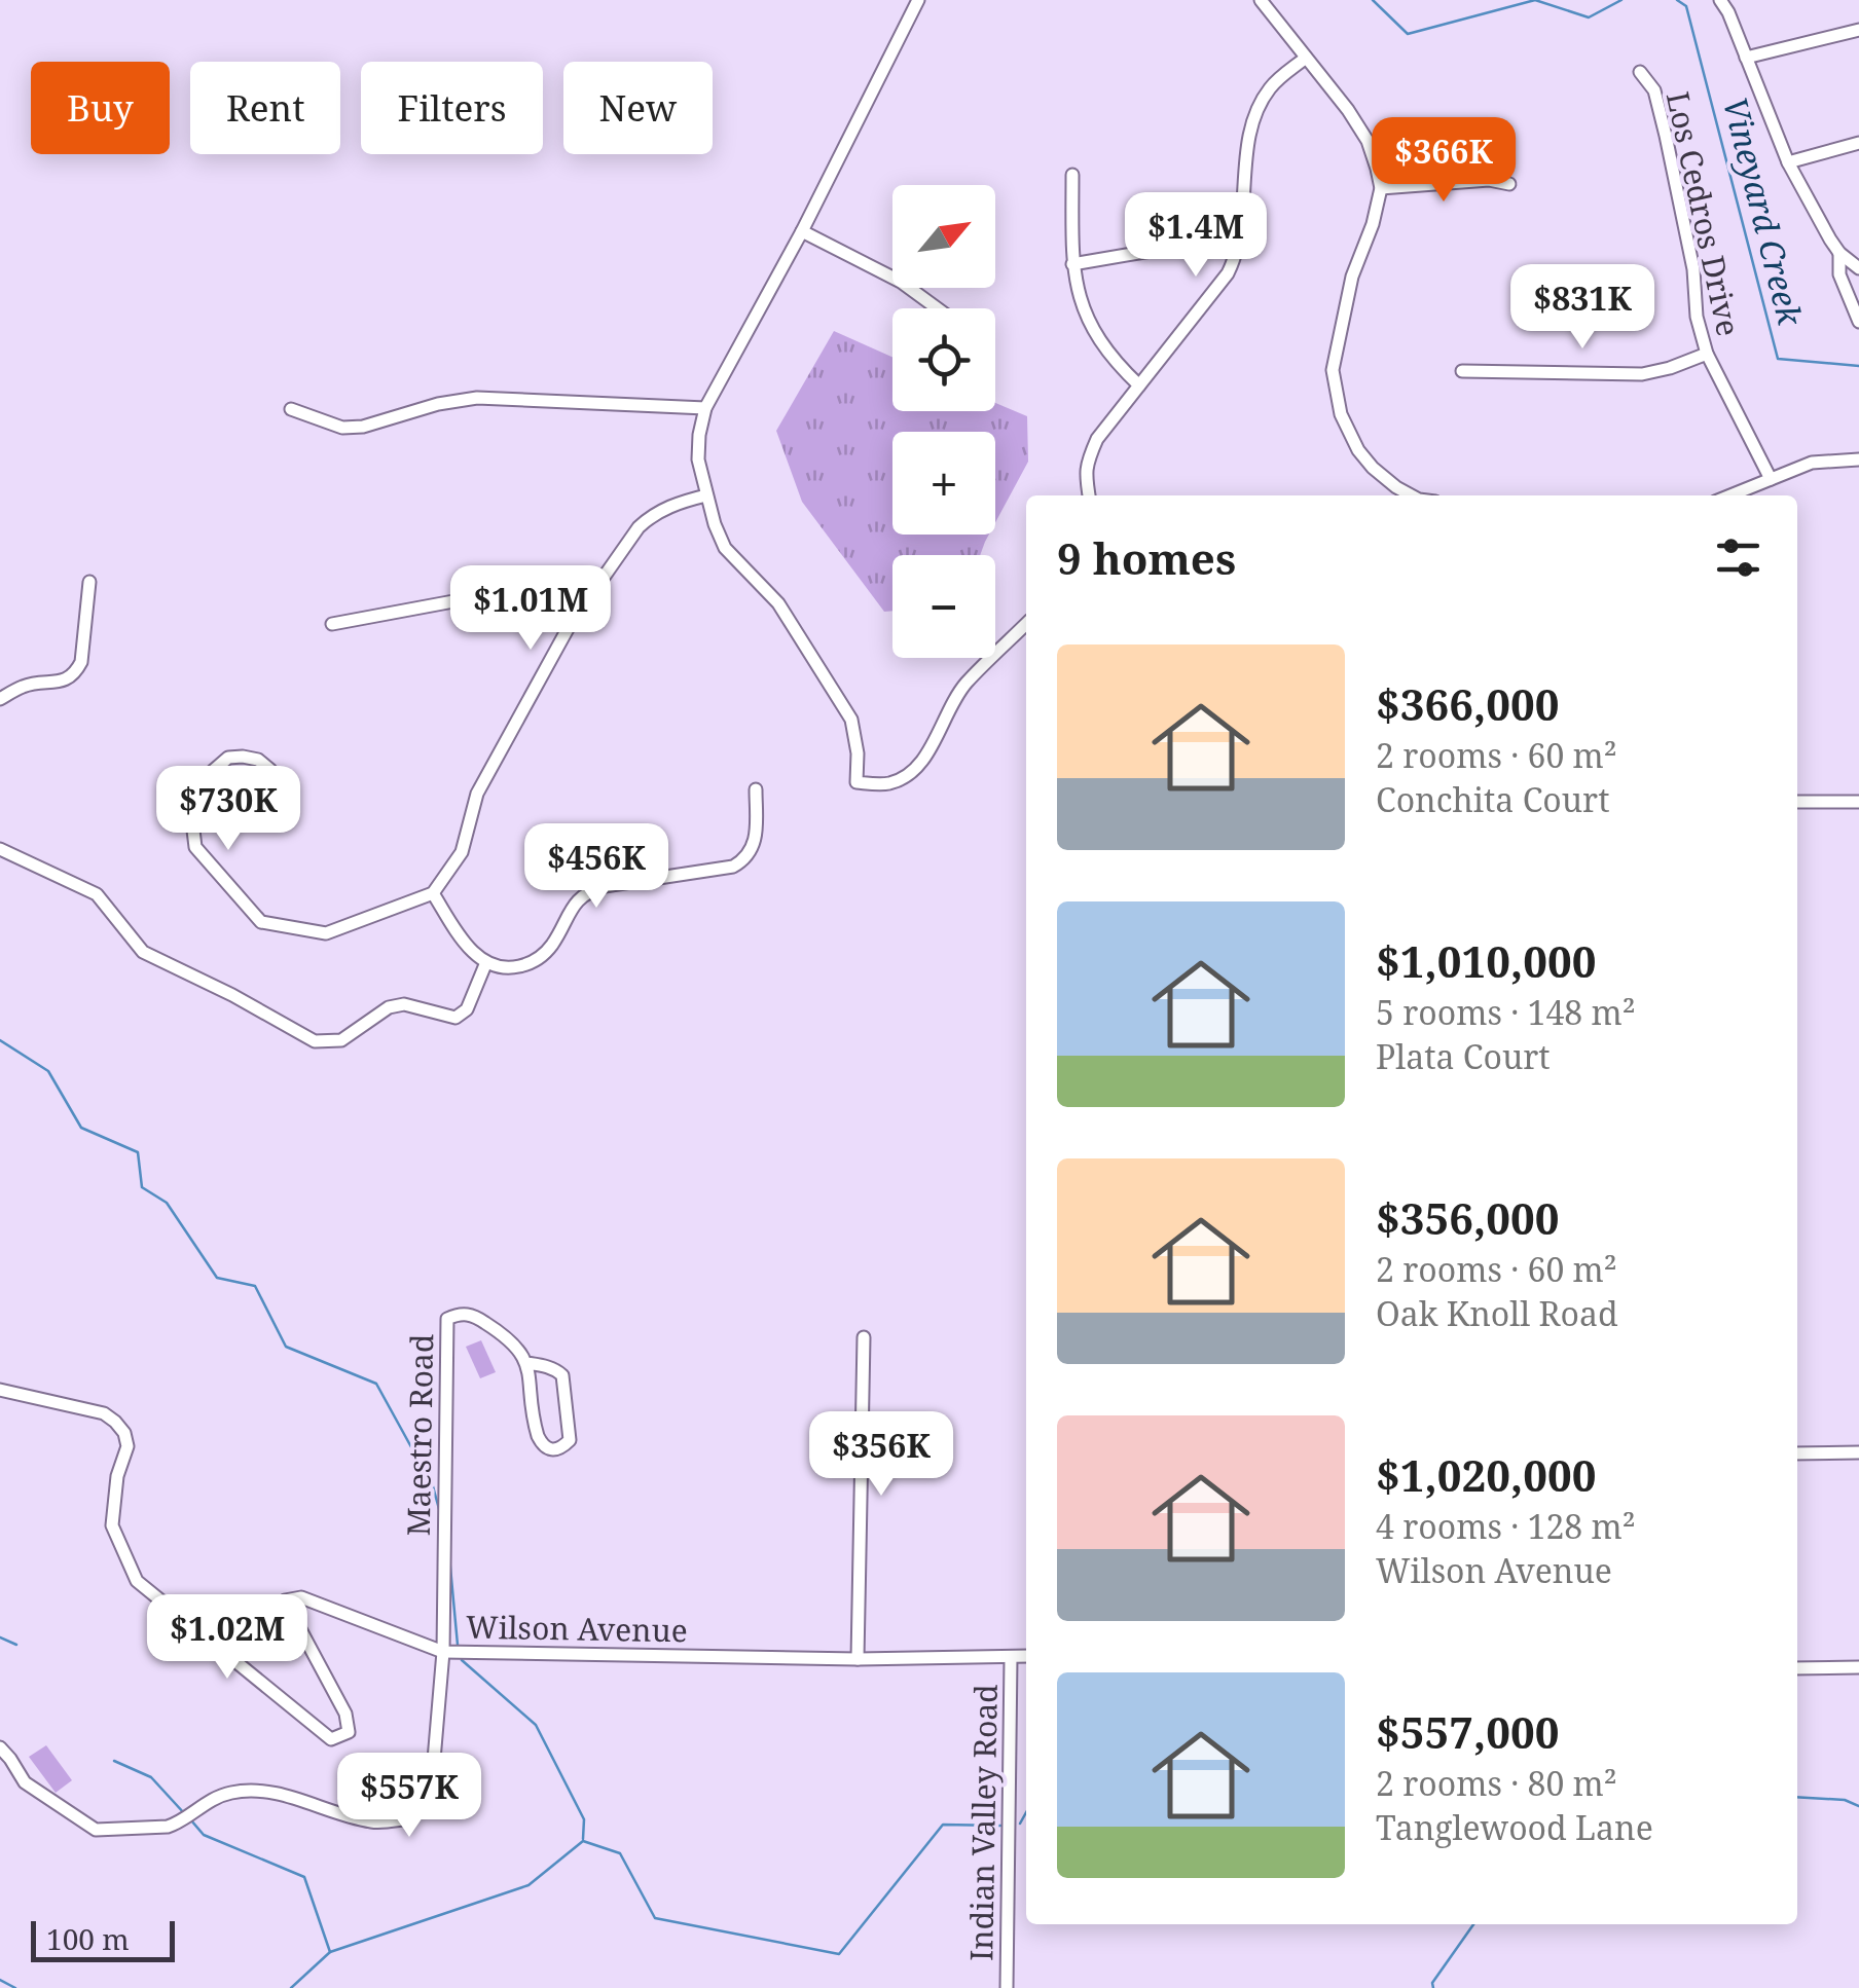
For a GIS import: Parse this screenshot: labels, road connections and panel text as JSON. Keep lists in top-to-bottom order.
{
  "streets": {
    "street": [
      "Los Cedros Drive",
      "Maestro Road",
      "Wilson Avenue",
      "Indian Valley Road"
    ]
  },
  "crossings": [
    ["Maestro Road", "Wilson Avenue"],
    ["Wilson Avenue", "Indian Valley Road"]
  ],
  "water": ["Vineyard Creek"],
  "scale_bar": "100 m",
  "north": "top right",
  "page": {
    "chip": [
      "Buy",
      "Rent",
      "Filters",
      "New"
    ],
    "price": [
      "$366K",
      "$1.4M",
      "$831K",
      "$1.01M",
      "$730K",
      "$456K",
      "$356K",
      "$1.02M",
      "$557K"
    ],
    "map_buttons": ["+", "−"],
    "heading": "9 homes",
    "list": [
      {
        "name": "$366,000",
        "note": "2 rooms · 60 m² · Conchita Court"
      },
      {
        "name": "$1,010,000",
        "note": "5 rooms · 148 m² · Plata Court"
      },
      {
        "name": "$356,000",
        "note": "2 rooms · 60 m² · Oak Knoll Road"
      },
      {
        "name": "$1,020,000",
        "note": "4 rooms · 128 m² · Wilson Avenue"
      },
      {
        "name": "$557,000",
        "note": "2 rooms · 80 m² · Tanglewood Lane"
      }
    ],
    "scale": "100 m"
  }
}
